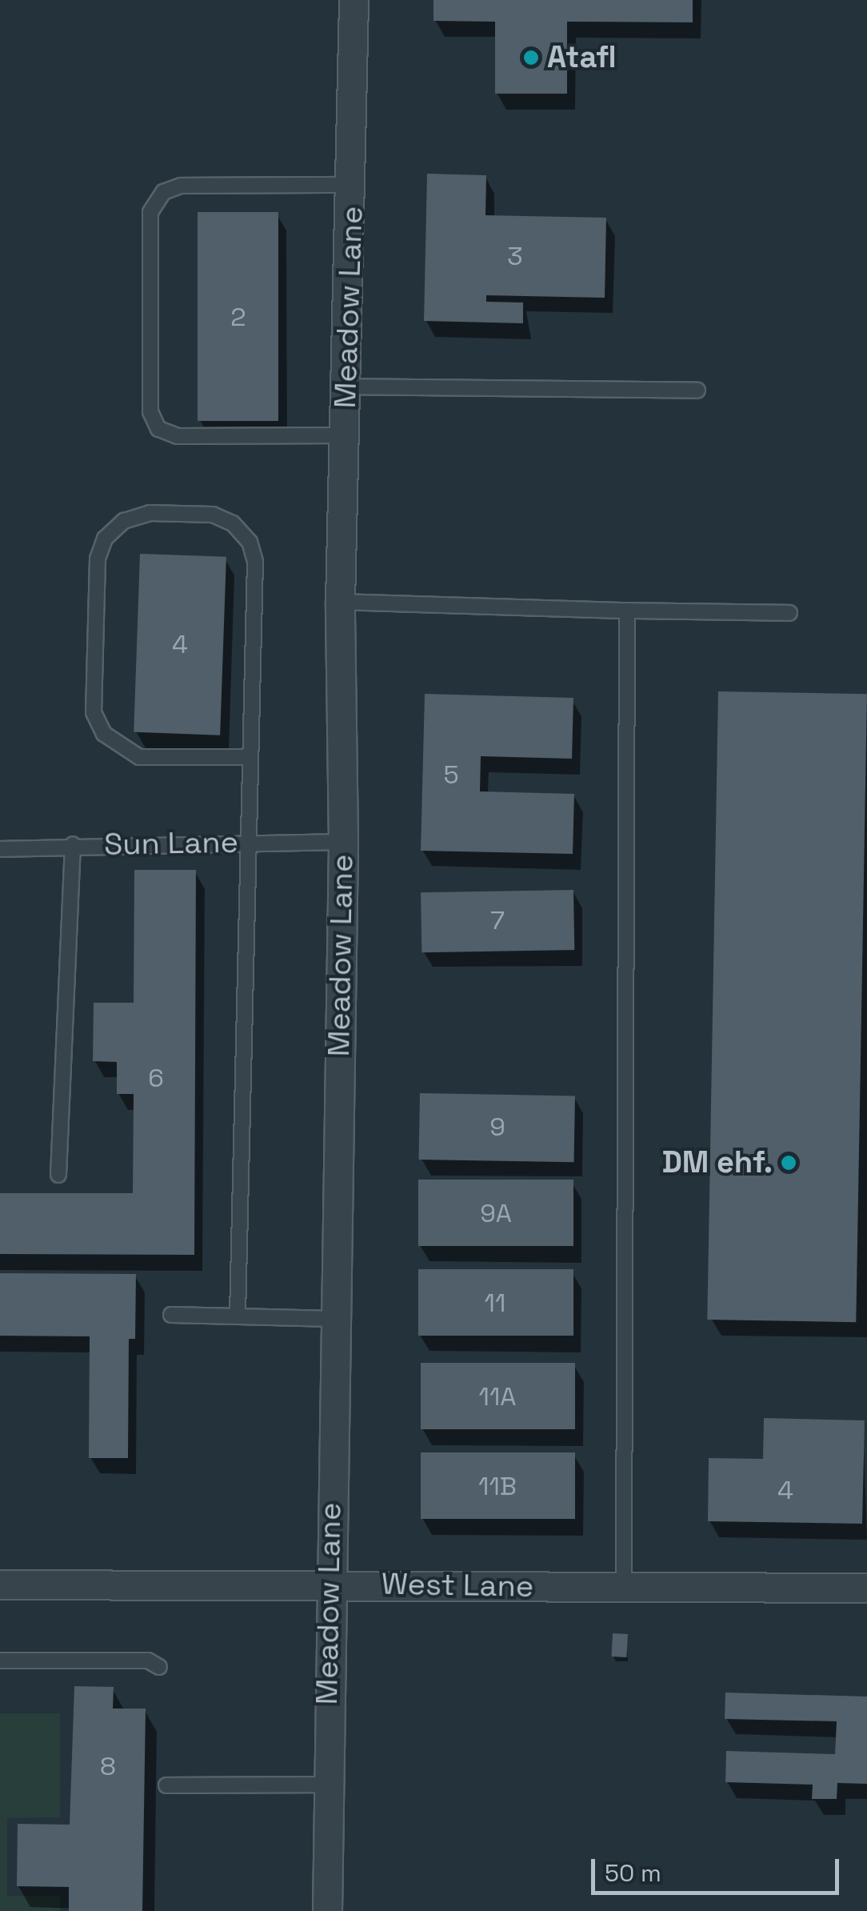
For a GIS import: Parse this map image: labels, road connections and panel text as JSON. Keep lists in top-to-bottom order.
{
  "streets": {
    "street": ["Meadow Lane", "West Lane"],
    "lane": ["Sun Lane"]
  },
  "crossings": [
    ["Meadow Lane", "Sun Lane"],
    ["Meadow Lane", "West Lane"]
  ],
  "places": ["Atafl", "DM ehf."],
  "house_numbers": [
    "3",
    "2",
    "4",
    "5",
    "7",
    "6",
    "9",
    "9A",
    "11",
    "11A",
    "11B",
    "4",
    "8"
  ],
  "scale_bar": "50 m"
}
